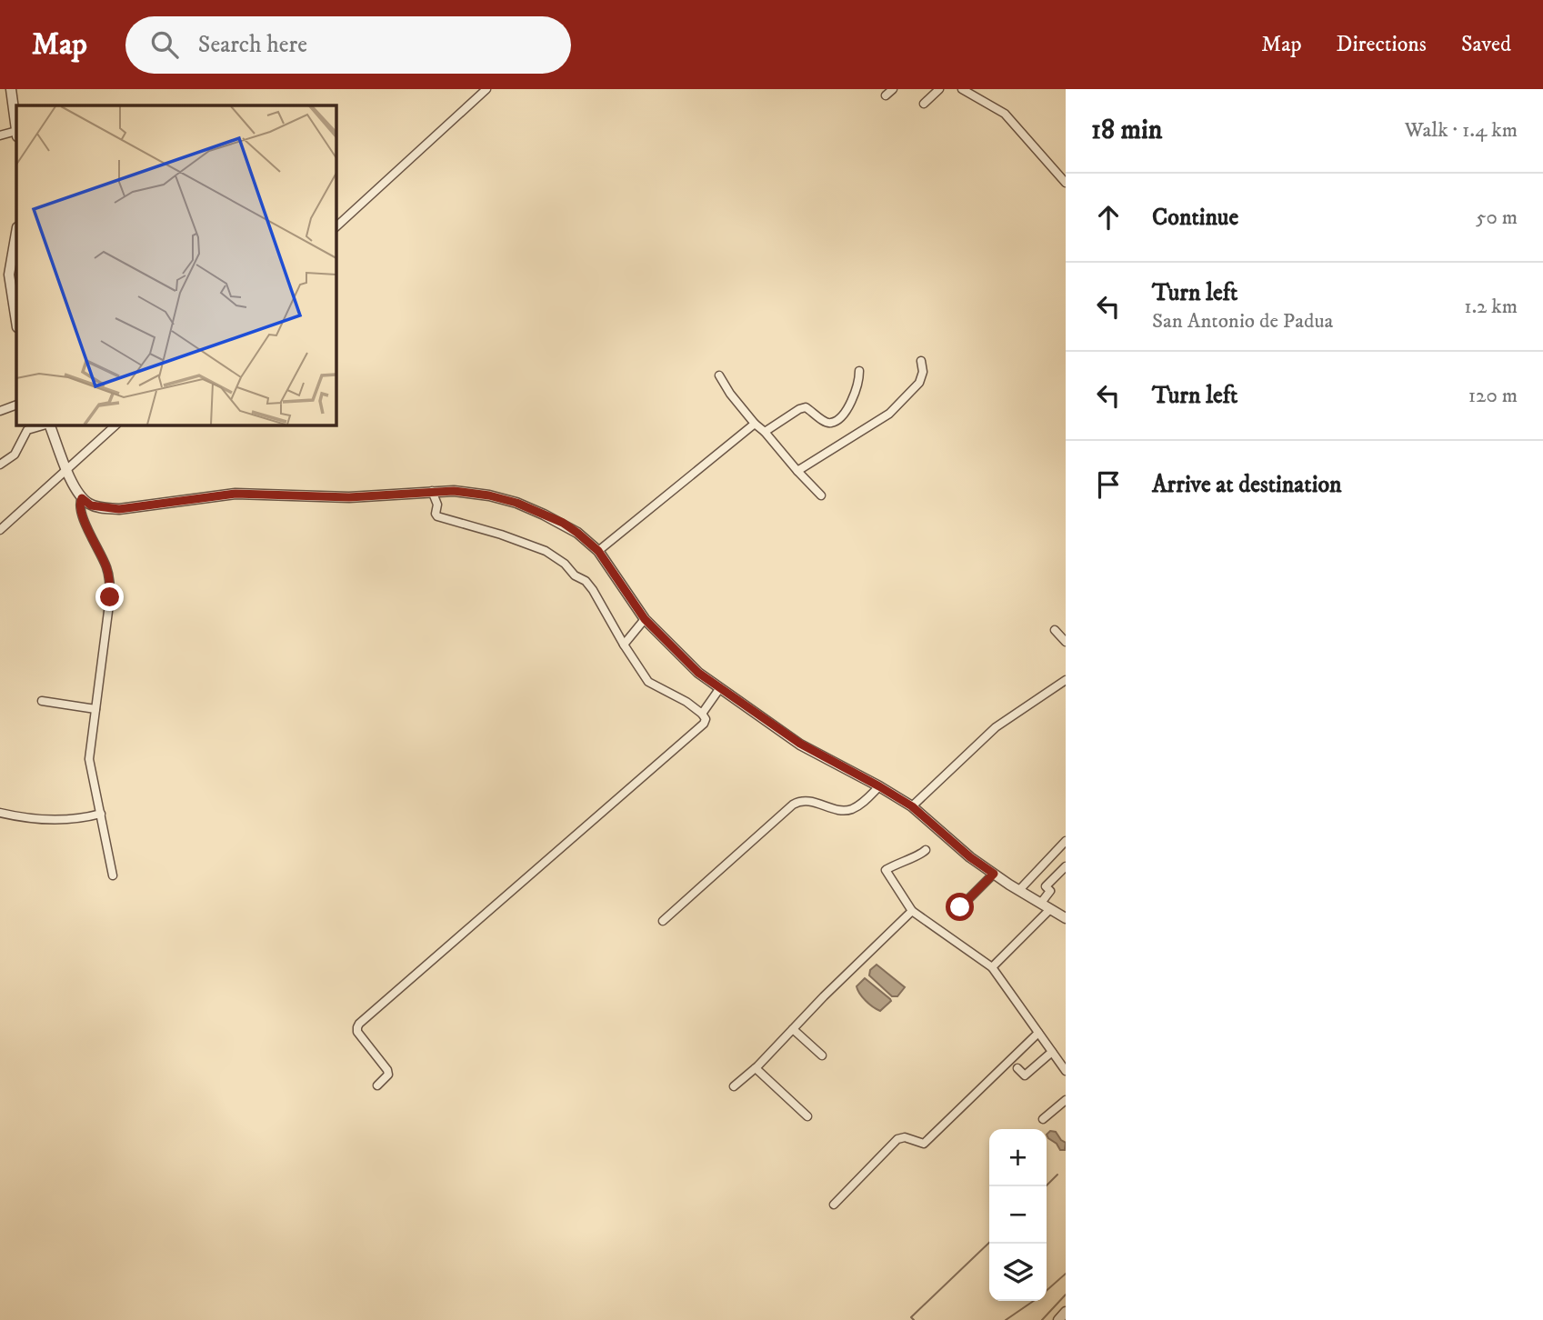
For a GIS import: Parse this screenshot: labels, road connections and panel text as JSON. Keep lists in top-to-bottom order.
{
  "page": {
    "header": "Map",
    "search": "Search here",
    "nav": ["Map", "Directions", "Saved"],
    "heading": ["18 min", "Walk · 1.4 km"],
    "list": [
      ["Continue", "50 m"],
      ["Turn left", "San Antonio de Padua", "1.2 km"],
      ["Turn left", "120 m"],
      "Arrive at destination"
    ],
    "map_buttons": ["+", "−"]
  }
}
